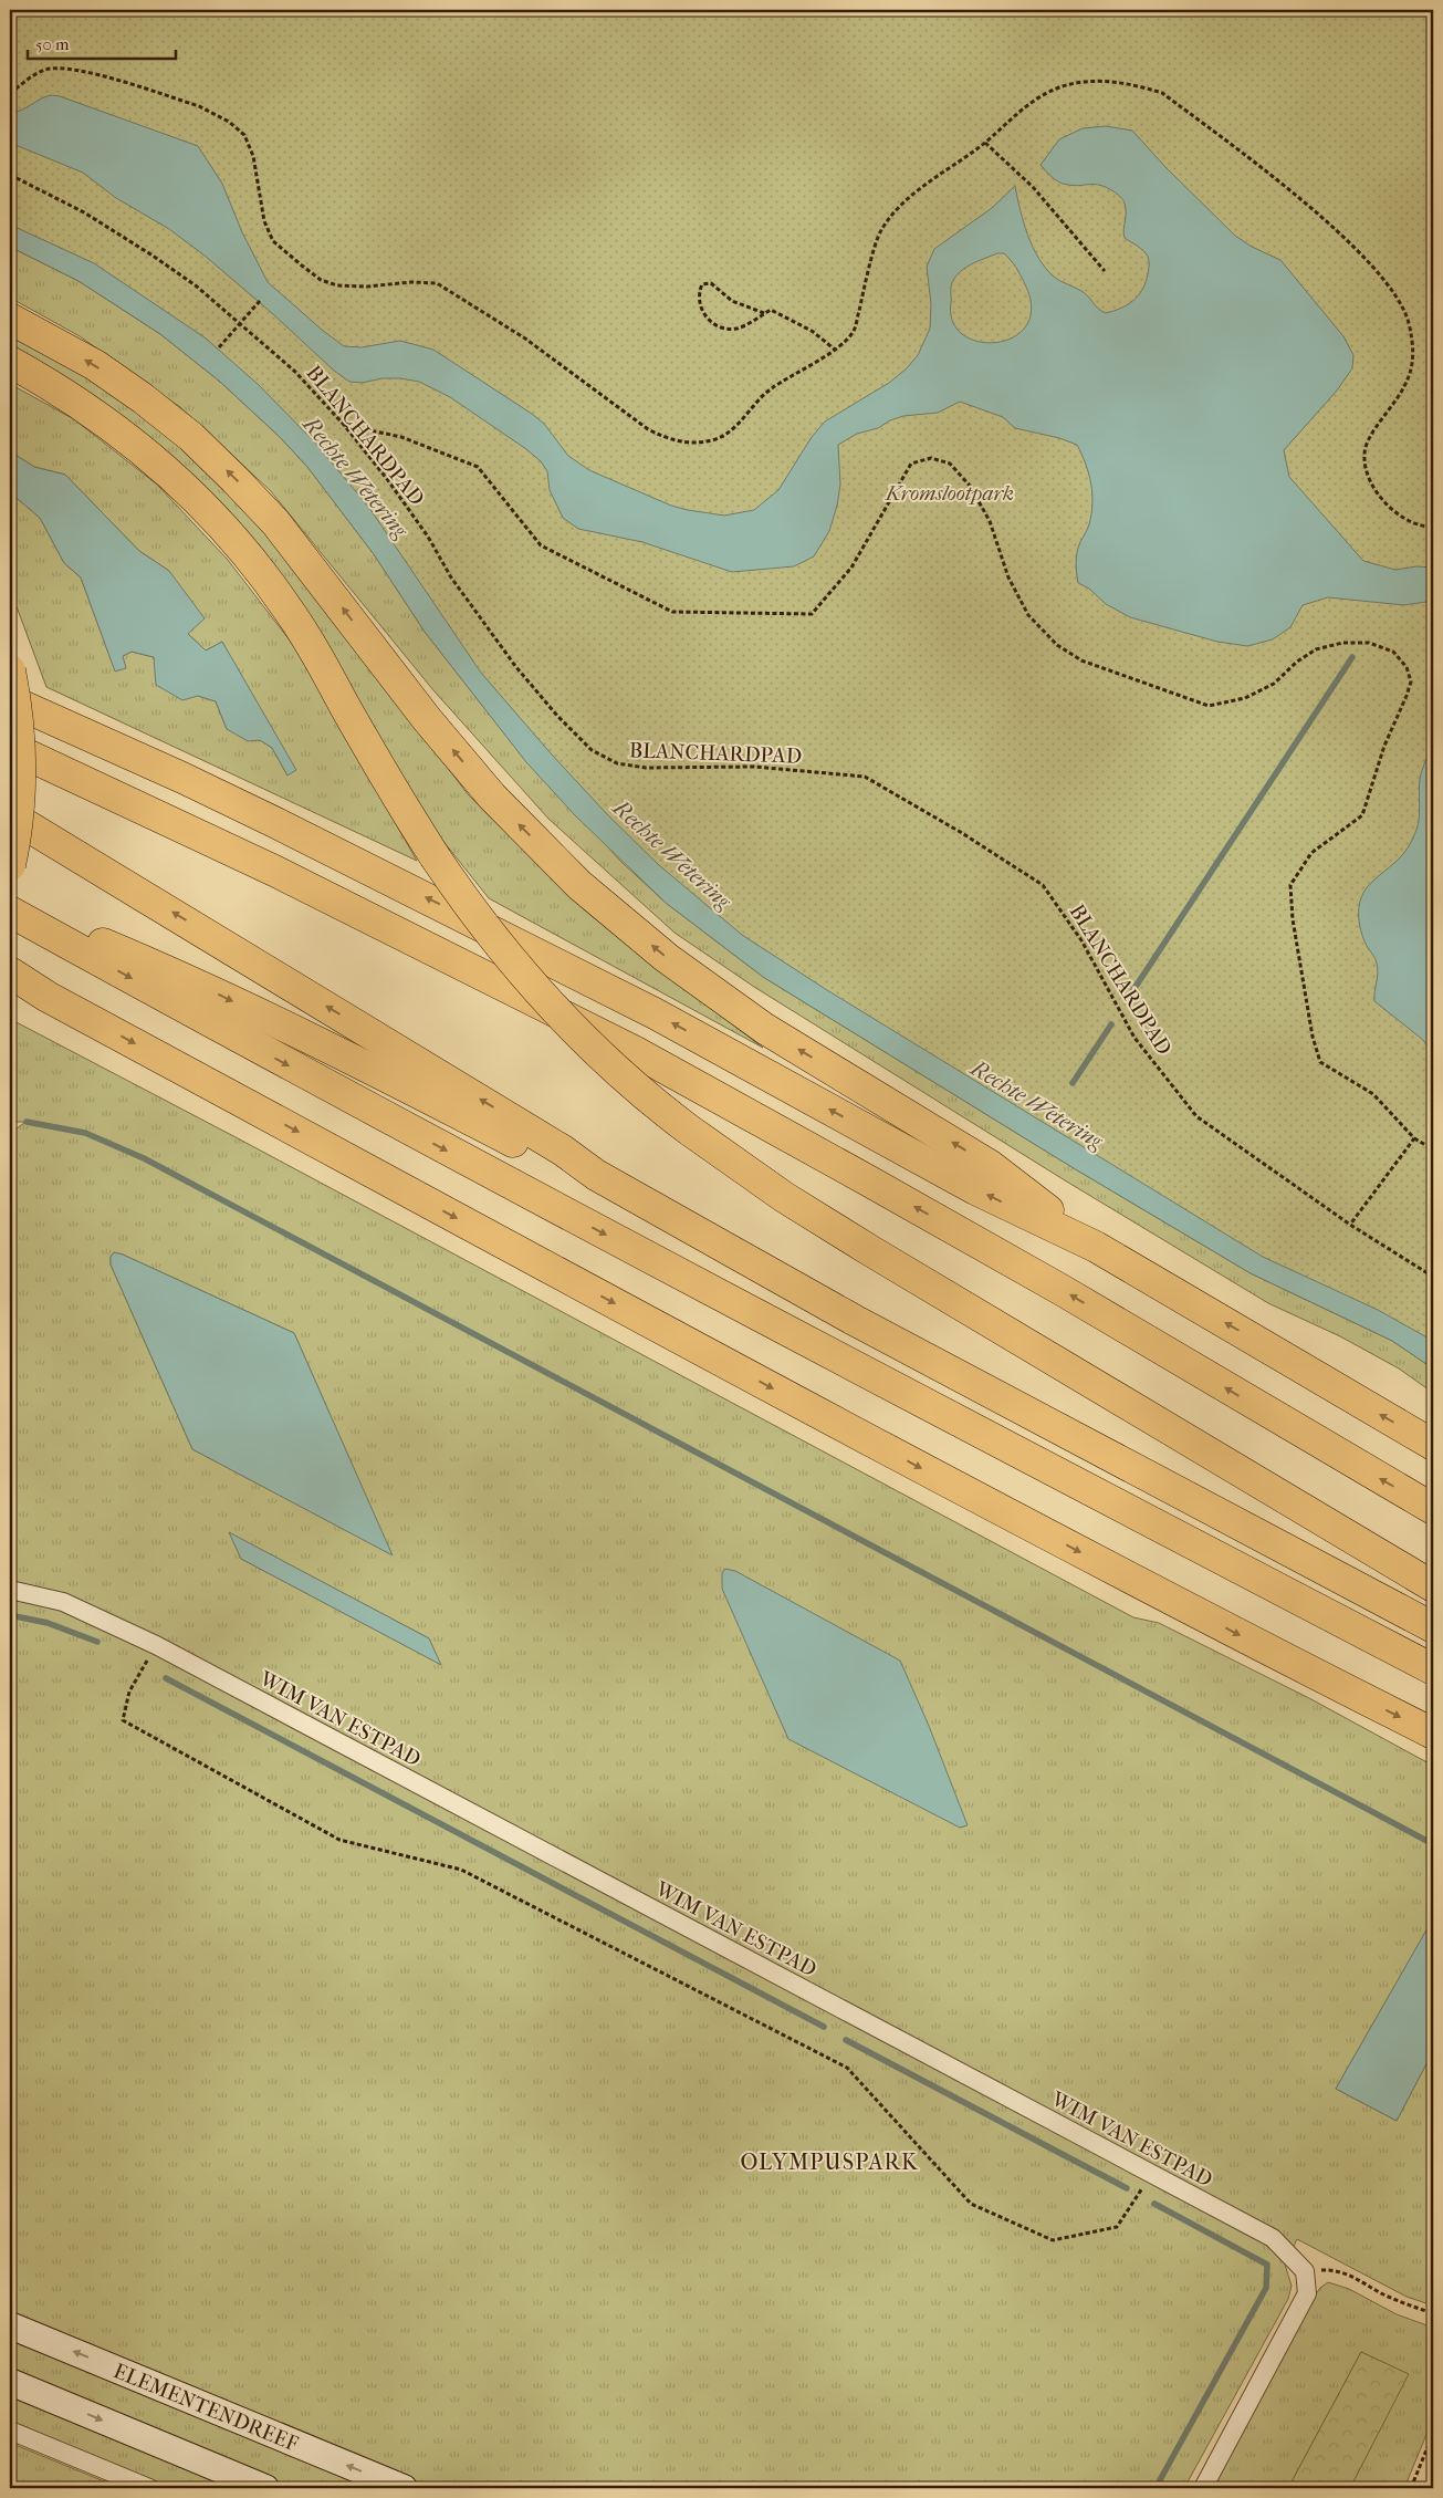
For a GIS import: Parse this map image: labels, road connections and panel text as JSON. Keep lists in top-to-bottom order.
{
  "streets": {
    "main road": ["ELEMENTENDREEF"],
    "street": ["WIM VAN ESTPAD"],
    "path": ["BLANCHARDPAD"]
  },
  "districts": ["OLYMPUSPARK"],
  "water": ["Rechte Wetering"],
  "parks": ["Kromslootpark"],
  "scale_bar": "50 m"
}
